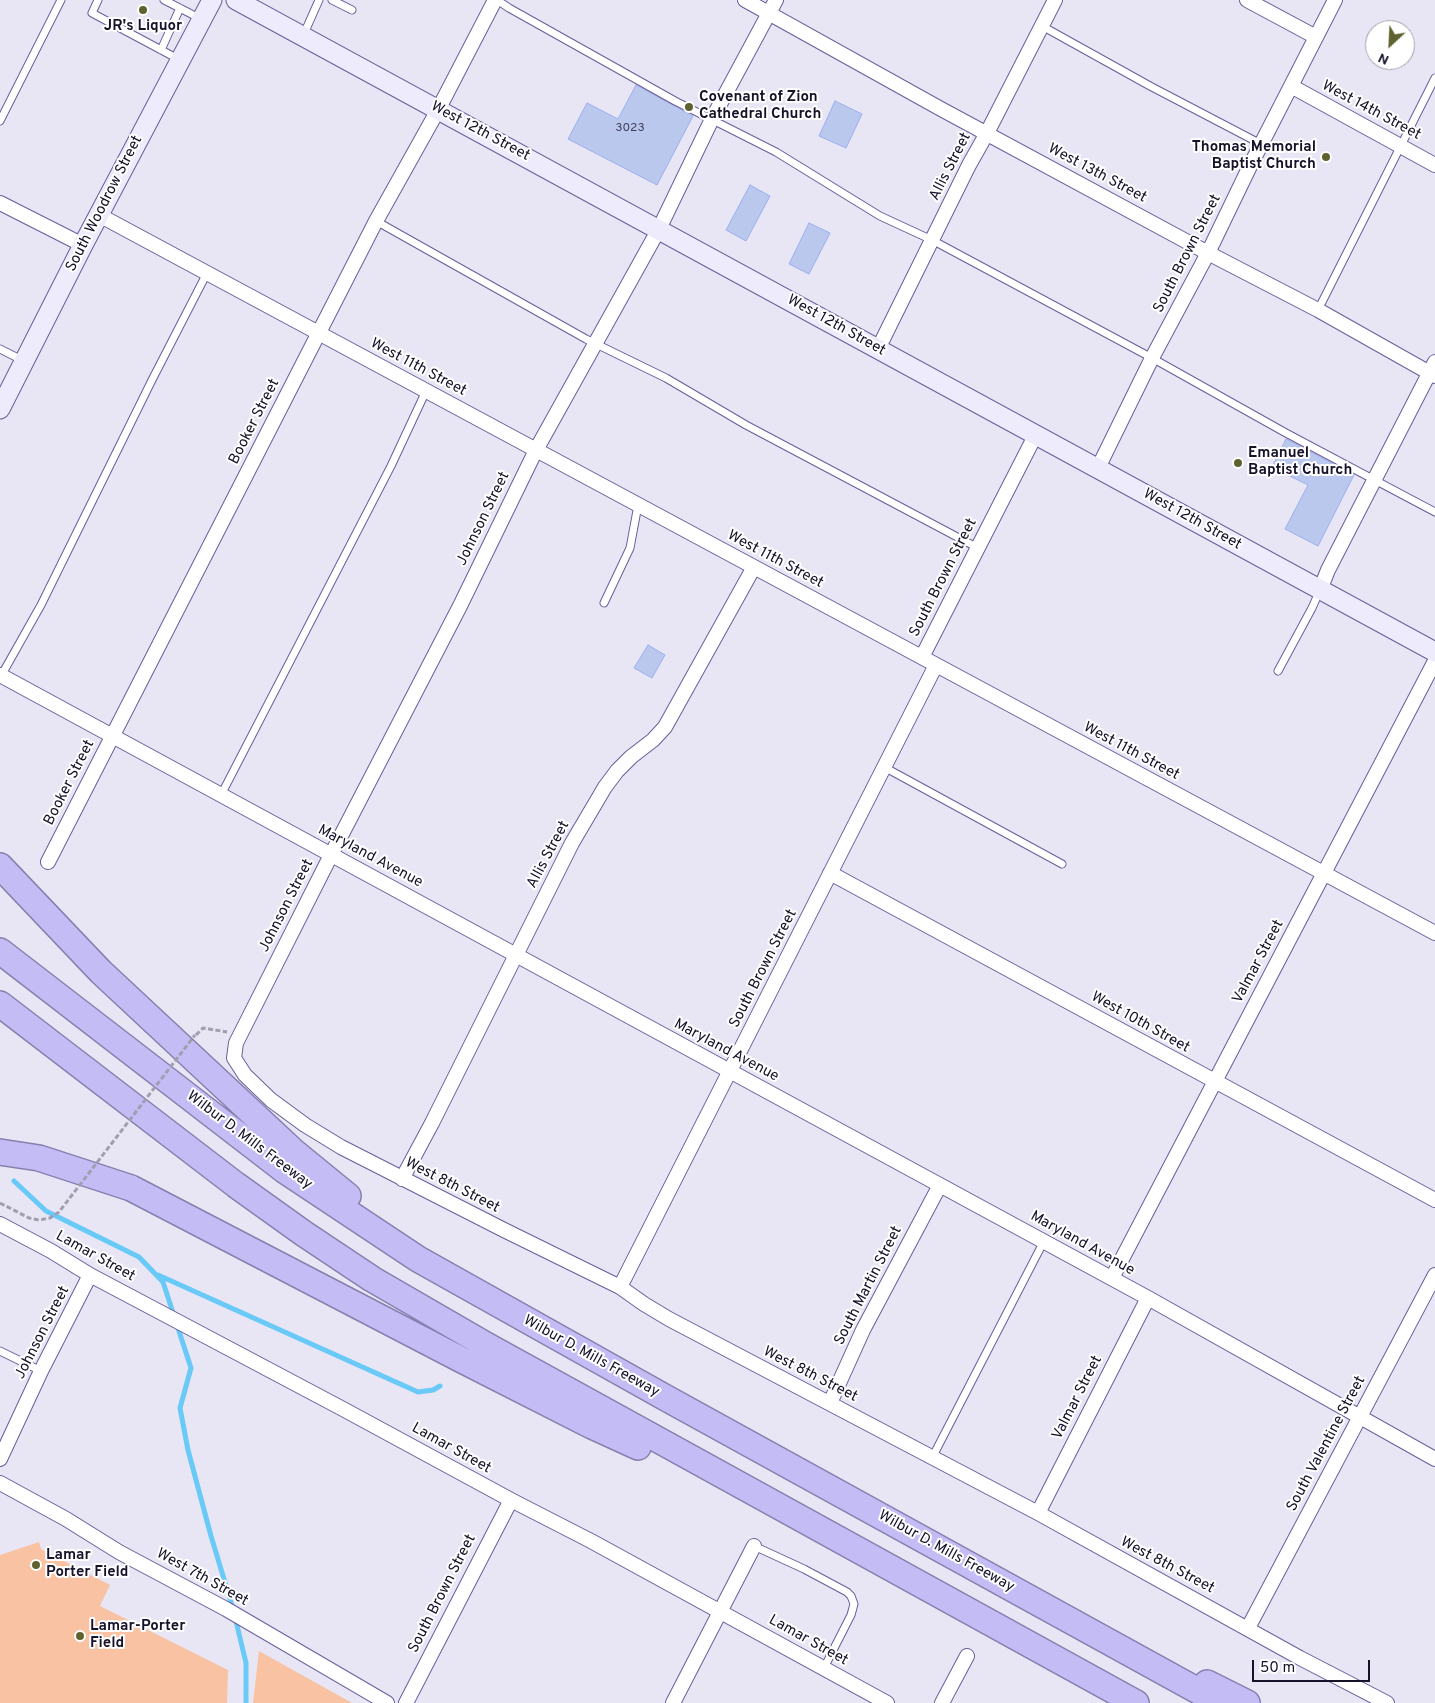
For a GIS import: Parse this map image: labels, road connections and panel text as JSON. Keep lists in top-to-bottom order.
{
  "streets": {
    "highway": ["Wilbur D. Mills Freeway"],
    "main road": ["West 12th Street", "South Woodrow Street"],
    "street": [
      "West 14th Street",
      "Allis Street",
      "West 13th Street",
      "South Brown Street",
      "West 11th Street",
      "Booker Street",
      "Johnson Street",
      "Maryland Avenue",
      "Valmar Street",
      "West 10th Street",
      "West 8th Street",
      "Lamar Street",
      "South Martin Street",
      "South Valentine Street",
      "West 7th Street"
    ]
  },
  "crossings": [
    ["West 14th Street", "South Brown Street"],
    ["West 12th Street", "Allis Street"],
    ["West 12th Street", "South Brown Street"],
    ["West 12th Street", "Booker Street"],
    ["West 12th Street", "Johnson Street"],
    ["Allis Street", "West 13th Street"],
    ["Allis Street", "West 11th Street"],
    ["Allis Street", "Maryland Avenue"],
    ["Allis Street", "West 8th Street"],
    ["West 13th Street", "South Brown Street"],
    ["West 13th Street", "Johnson Street"],
    ["South Woodrow Street", "West 11th Street"],
    ["South Brown Street", "West 11th Street"],
    ["South Brown Street", "Maryland Avenue"],
    ["South Brown Street", "West 10th Street"],
    ["South Brown Street", "West 8th Street"],
    ["South Brown Street", "Lamar Street"],
    ["West 11th Street", "Booker Street"],
    ["West 11th Street", "Johnson Street"],
    ["West 11th Street", "Valmar Street"],
    ["Booker Street", "Maryland Avenue"],
    ["Johnson Street", "Maryland Avenue"],
    ["Johnson Street", "West 8th Street"],
    ["Johnson Street", "Lamar Street"],
    ["Maryland Avenue", "Valmar Street"],
    ["Maryland Avenue", "South Martin Street"],
    ["Maryland Avenue", "South Valentine Street"],
    ["Valmar Street", "West 10th Street"],
    ["Valmar Street", "West 8th Street"],
    ["West 8th Street", "South Martin Street"],
    ["West 8th Street", "South Valentine Street"]
  ],
  "places": [
    "JR's Liquor",
    "Covenant of Zion Cathedral Church",
    "Thomas Memorial Baptist Church",
    "Emanuel Baptist Church",
    "Lamar Porter Field",
    "Lamar-Porter Field"
  ],
  "house_numbers": ["3023"],
  "scale_bar": "50 m",
  "north": "bottom left"
}
